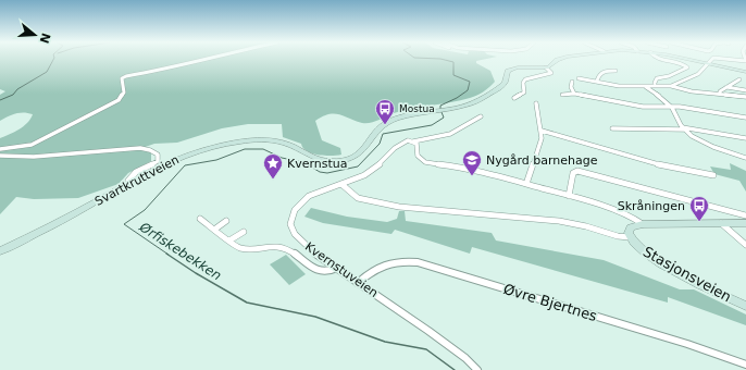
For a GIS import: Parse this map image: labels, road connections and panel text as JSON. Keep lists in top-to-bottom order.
{
  "streets": {
    "street": [
      "Svartkruttveien",
      "Kvernstuveien",
      "Stasjonsveien",
      "Øvre Bjertnes"
    ]
  },
  "crossings": [
    ["Kvernstuveien", "Øvre Bjertnes"]
  ],
  "water": ["Ørfiskebekken"],
  "places": {
    "bus stop": ["Mostua", "Skråningen"],
    "school or university": ["Nygård barnehage"],
    "place": ["Kvernstua"]
  },
  "north": "right"
}
